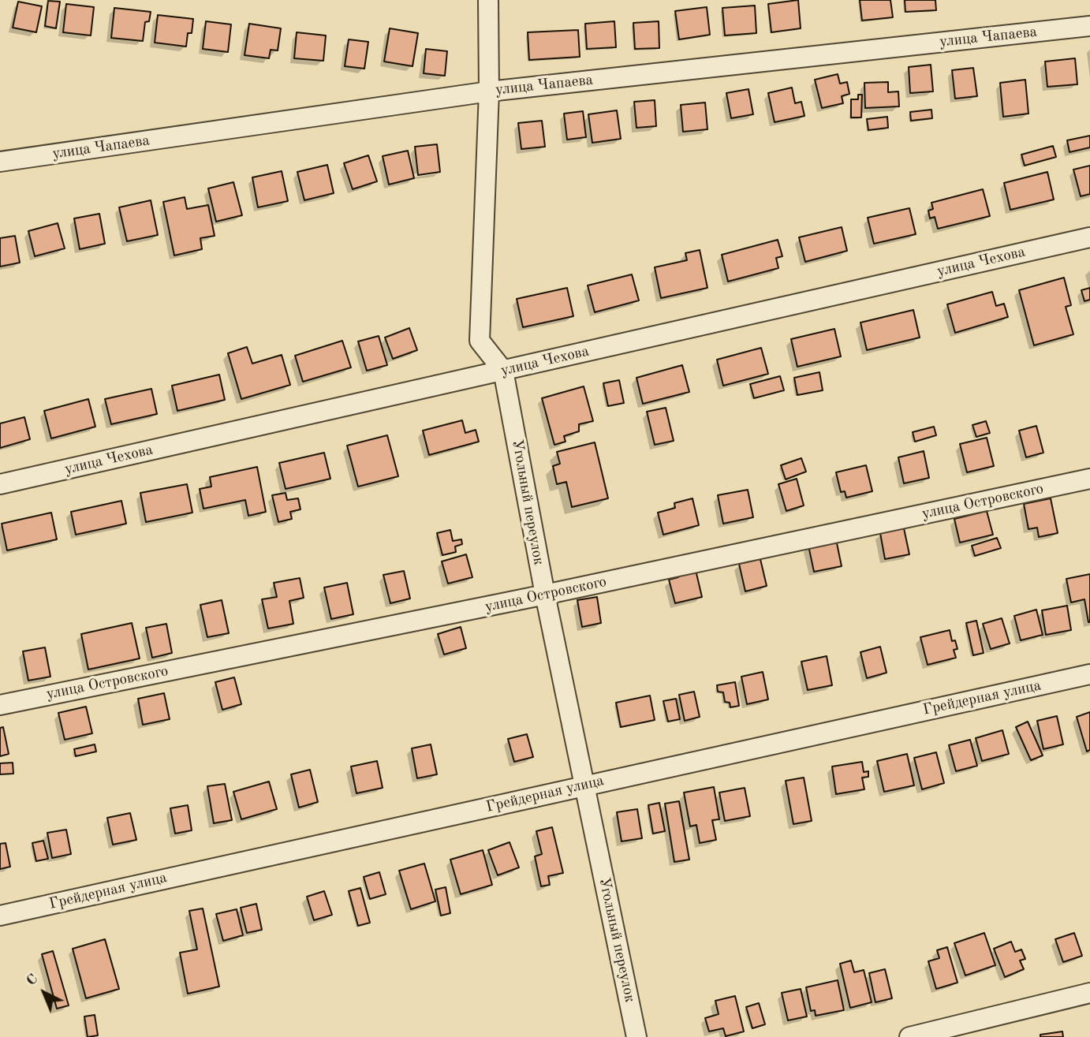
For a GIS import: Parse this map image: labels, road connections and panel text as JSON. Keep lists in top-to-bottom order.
{
  "streets": {
    "street": [
      "улица Чапаева",
      "улица Чехова",
      "улица Островского",
      "Угольный переулок",
      "Грейдерная улица"
    ]
  },
  "crossings": [
    ["улица Чапаева", "Угольный переулок"],
    ["улица Чехова", "Угольный переулок"],
    ["улица Островского", "Угольный переулок"],
    ["Угольный переулок", "Грейдерная улица"]
  ],
  "north": "top left"
}
